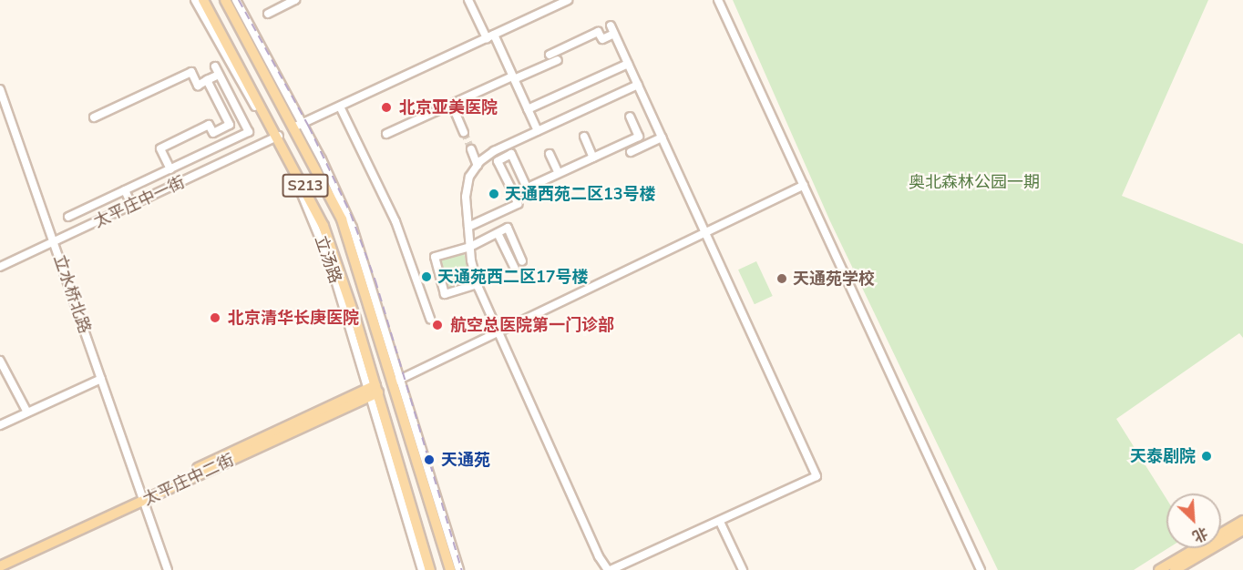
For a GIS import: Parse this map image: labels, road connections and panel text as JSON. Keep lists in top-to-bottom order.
{
  "streets": {
    "main road": ["S213", "立汤路", "太平庄中二街"],
    "street": ["太平庄中一街", "立水桥北路"]
  },
  "crossings": [
    ["太平庄中一街", "立汤路"],
    ["太平庄中一街", "立水桥北路"],
    ["立汤路", "太平庄中二街"],
    ["立水桥北路", "太平庄中二街"]
  ],
  "parks": ["奥北森林公园一期"],
  "places": [
    "北京亚美医院",
    "天通西苑二区13号楼",
    "天通苑西二区17号楼",
    "天通苑学校",
    "北京清华长庚医院",
    "航空总医院第一门诊部",
    "天泰剧院",
    "天通苑"
  ],
  "north": "bottom right"
}
